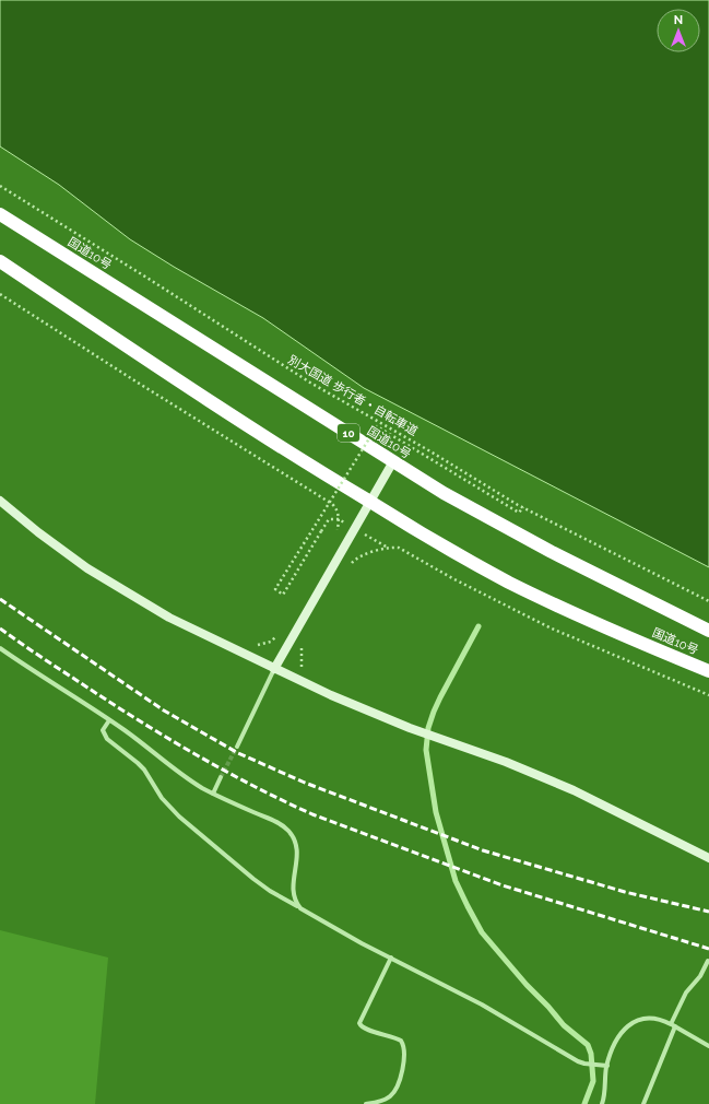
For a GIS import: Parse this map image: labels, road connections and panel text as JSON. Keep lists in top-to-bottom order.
{
  "streets": {
    "highway": ["国道10号", "10"],
    "path": ["別大国道 歩行者・自転車道"]
  },
  "north": "top"
}
